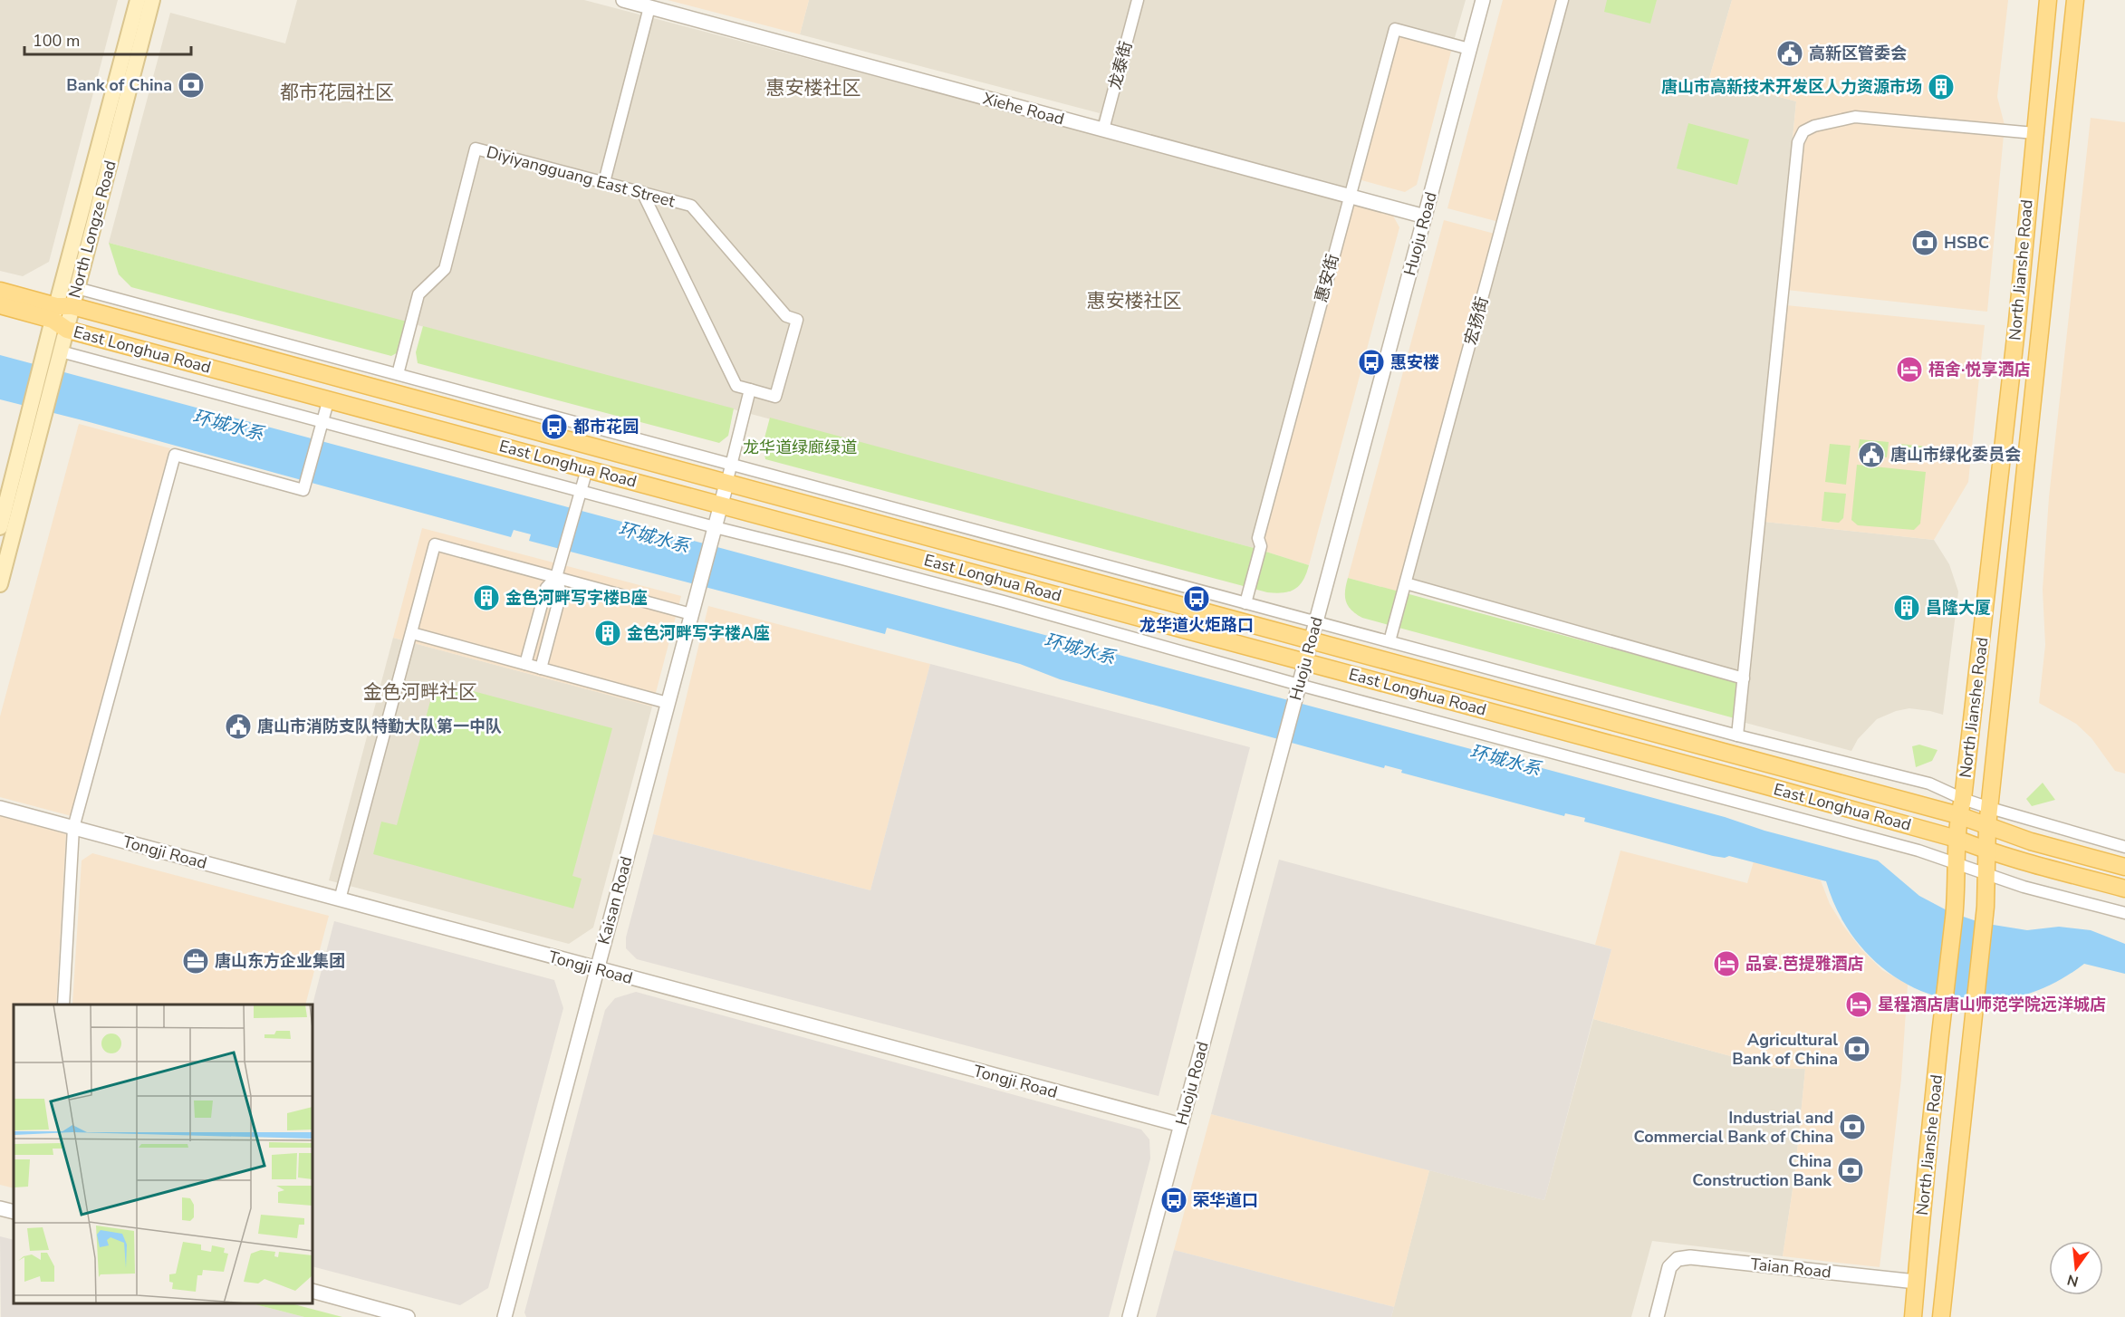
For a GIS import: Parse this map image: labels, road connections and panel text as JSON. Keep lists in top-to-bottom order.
{
  "streets": {
    "main road": ["North Longze Road", "North Jianshe Road", "East Longhua Road"],
    "street": [
      "龙泰街",
      "Xiehe Road",
      "Diyiyangguang East Street",
      "Huoju Road",
      "惠安街",
      "宏扬街",
      "Tongji Road",
      "Kaisan Road",
      "Taian Road"
    ]
  },
  "crossings": [
    ["龙泰街", "Xiehe Road"],
    ["Xiehe Road", "Huoju Road"],
    ["Xiehe Road", "惠安街"],
    ["North Longze Road", "East Longhua Road"],
    ["Huoju Road", "惠安街"],
    ["Huoju Road", "East Longhua Road"],
    ["Huoju Road", "Tongji Road"],
    ["North Jianshe Road", "East Longhua Road"],
    ["North Jianshe Road", "Taian Road"],
    ["East Longhua Road", "Kaisan Road"],
    ["Tongji Road", "Kaisan Road"]
  ],
  "districts": [
    "惠安楼社区",
    "都市花园社区",
    "惠安楼社区",
    "金色河畔社区"
  ],
  "water": ["环城水系"],
  "parks": ["龙华道绿廊绿道"],
  "places": {
    "public building": ["高新区管委会", "唐山市绿化委员会", "唐山市消防支队特勤大队第一中队"],
    "bank": [
      "Bank of China",
      "HSBC",
      "Agricultural Bank of China",
      "Industrial and Commercial Bank of China",
      "China Construction Bank"
    ],
    "building": [
      "唐山市高新技术开发区人力资源市场",
      "金色河畔写字楼B座",
      "昌隆大厦",
      "金色河畔写字楼A座"
    ],
    "bus stop": [
      "惠安楼",
      "都市花园",
      "龙华道火炬路口",
      "荣华道口"
    ],
    "hotel": ["梧舍·悦享酒店", "品宴.芭提雅酒店", "星程酒店唐山师范学院远洋城店"],
    "office": ["唐山东方企业集团"]
  },
  "scale_bar": "100 m",
  "north": "bottom"
}
